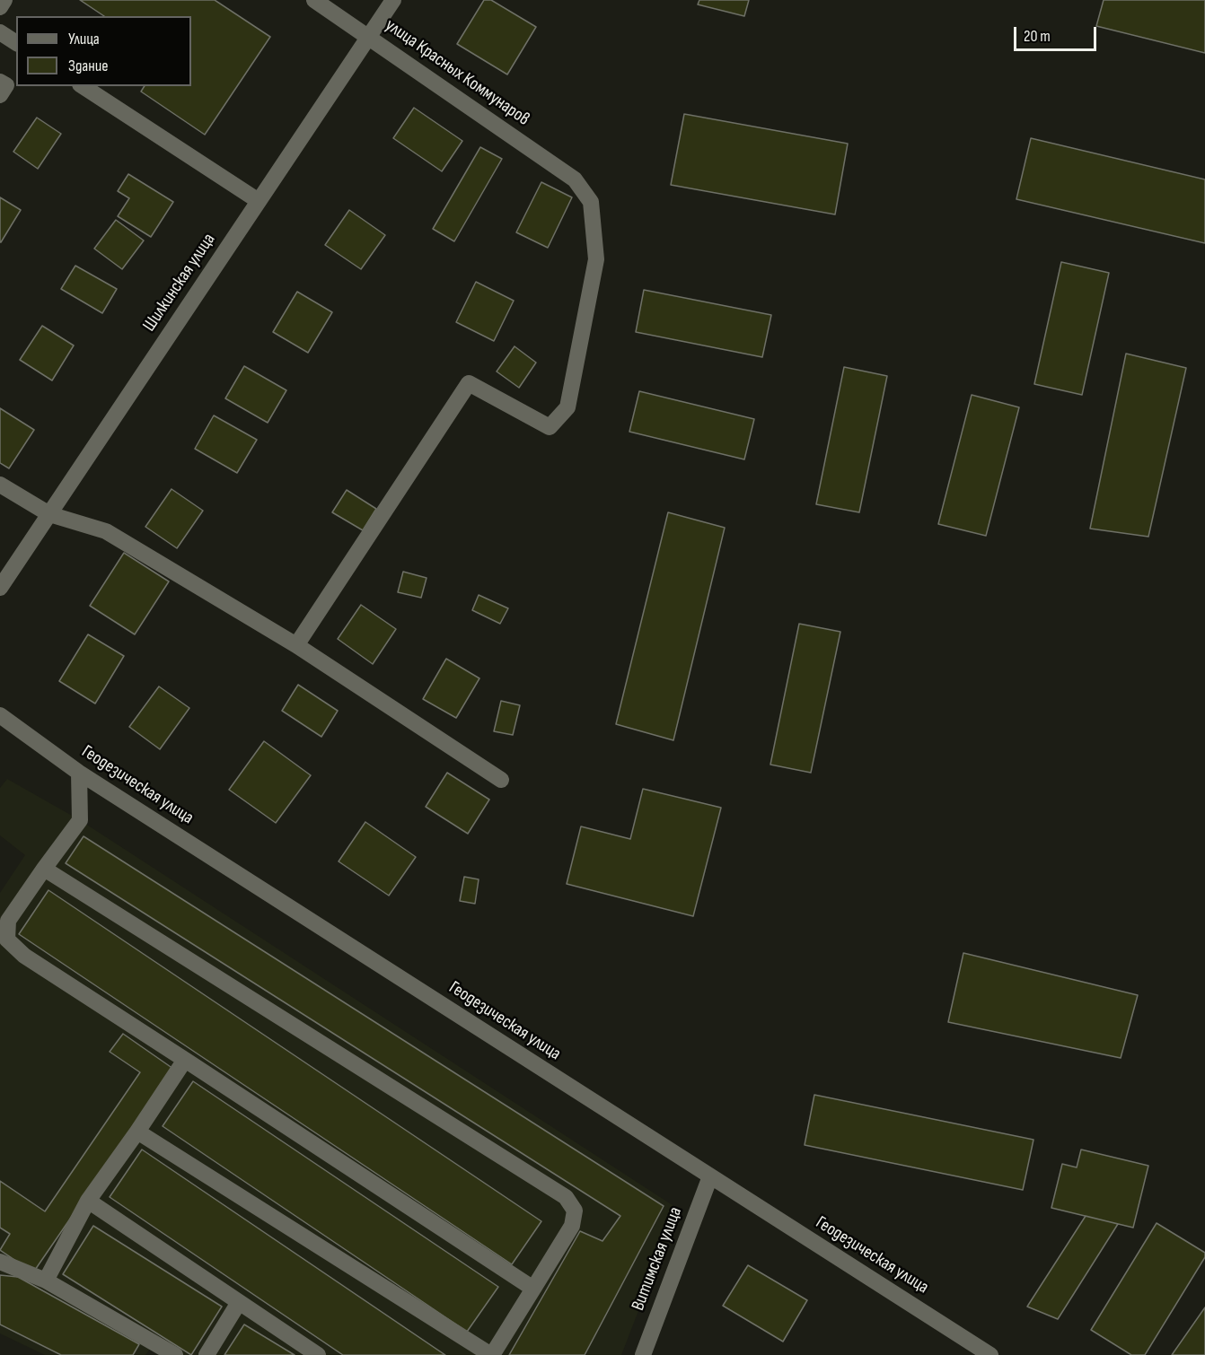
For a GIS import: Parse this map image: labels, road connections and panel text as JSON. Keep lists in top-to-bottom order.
{
  "streets": {
    "street": [
      "улица Красных Коммунаров",
      "Шилкинская улица",
      "Геодезическая улица",
      "Витимская улица"
    ]
  },
  "crossings": [
    ["улица Красных Коммунаров", "Шилкинская улица"],
    ["Геодезическая улица", "Витимская улица"]
  ],
  "legend": ["Улица", "Здание"],
  "scale_bar": "20 m"
}
